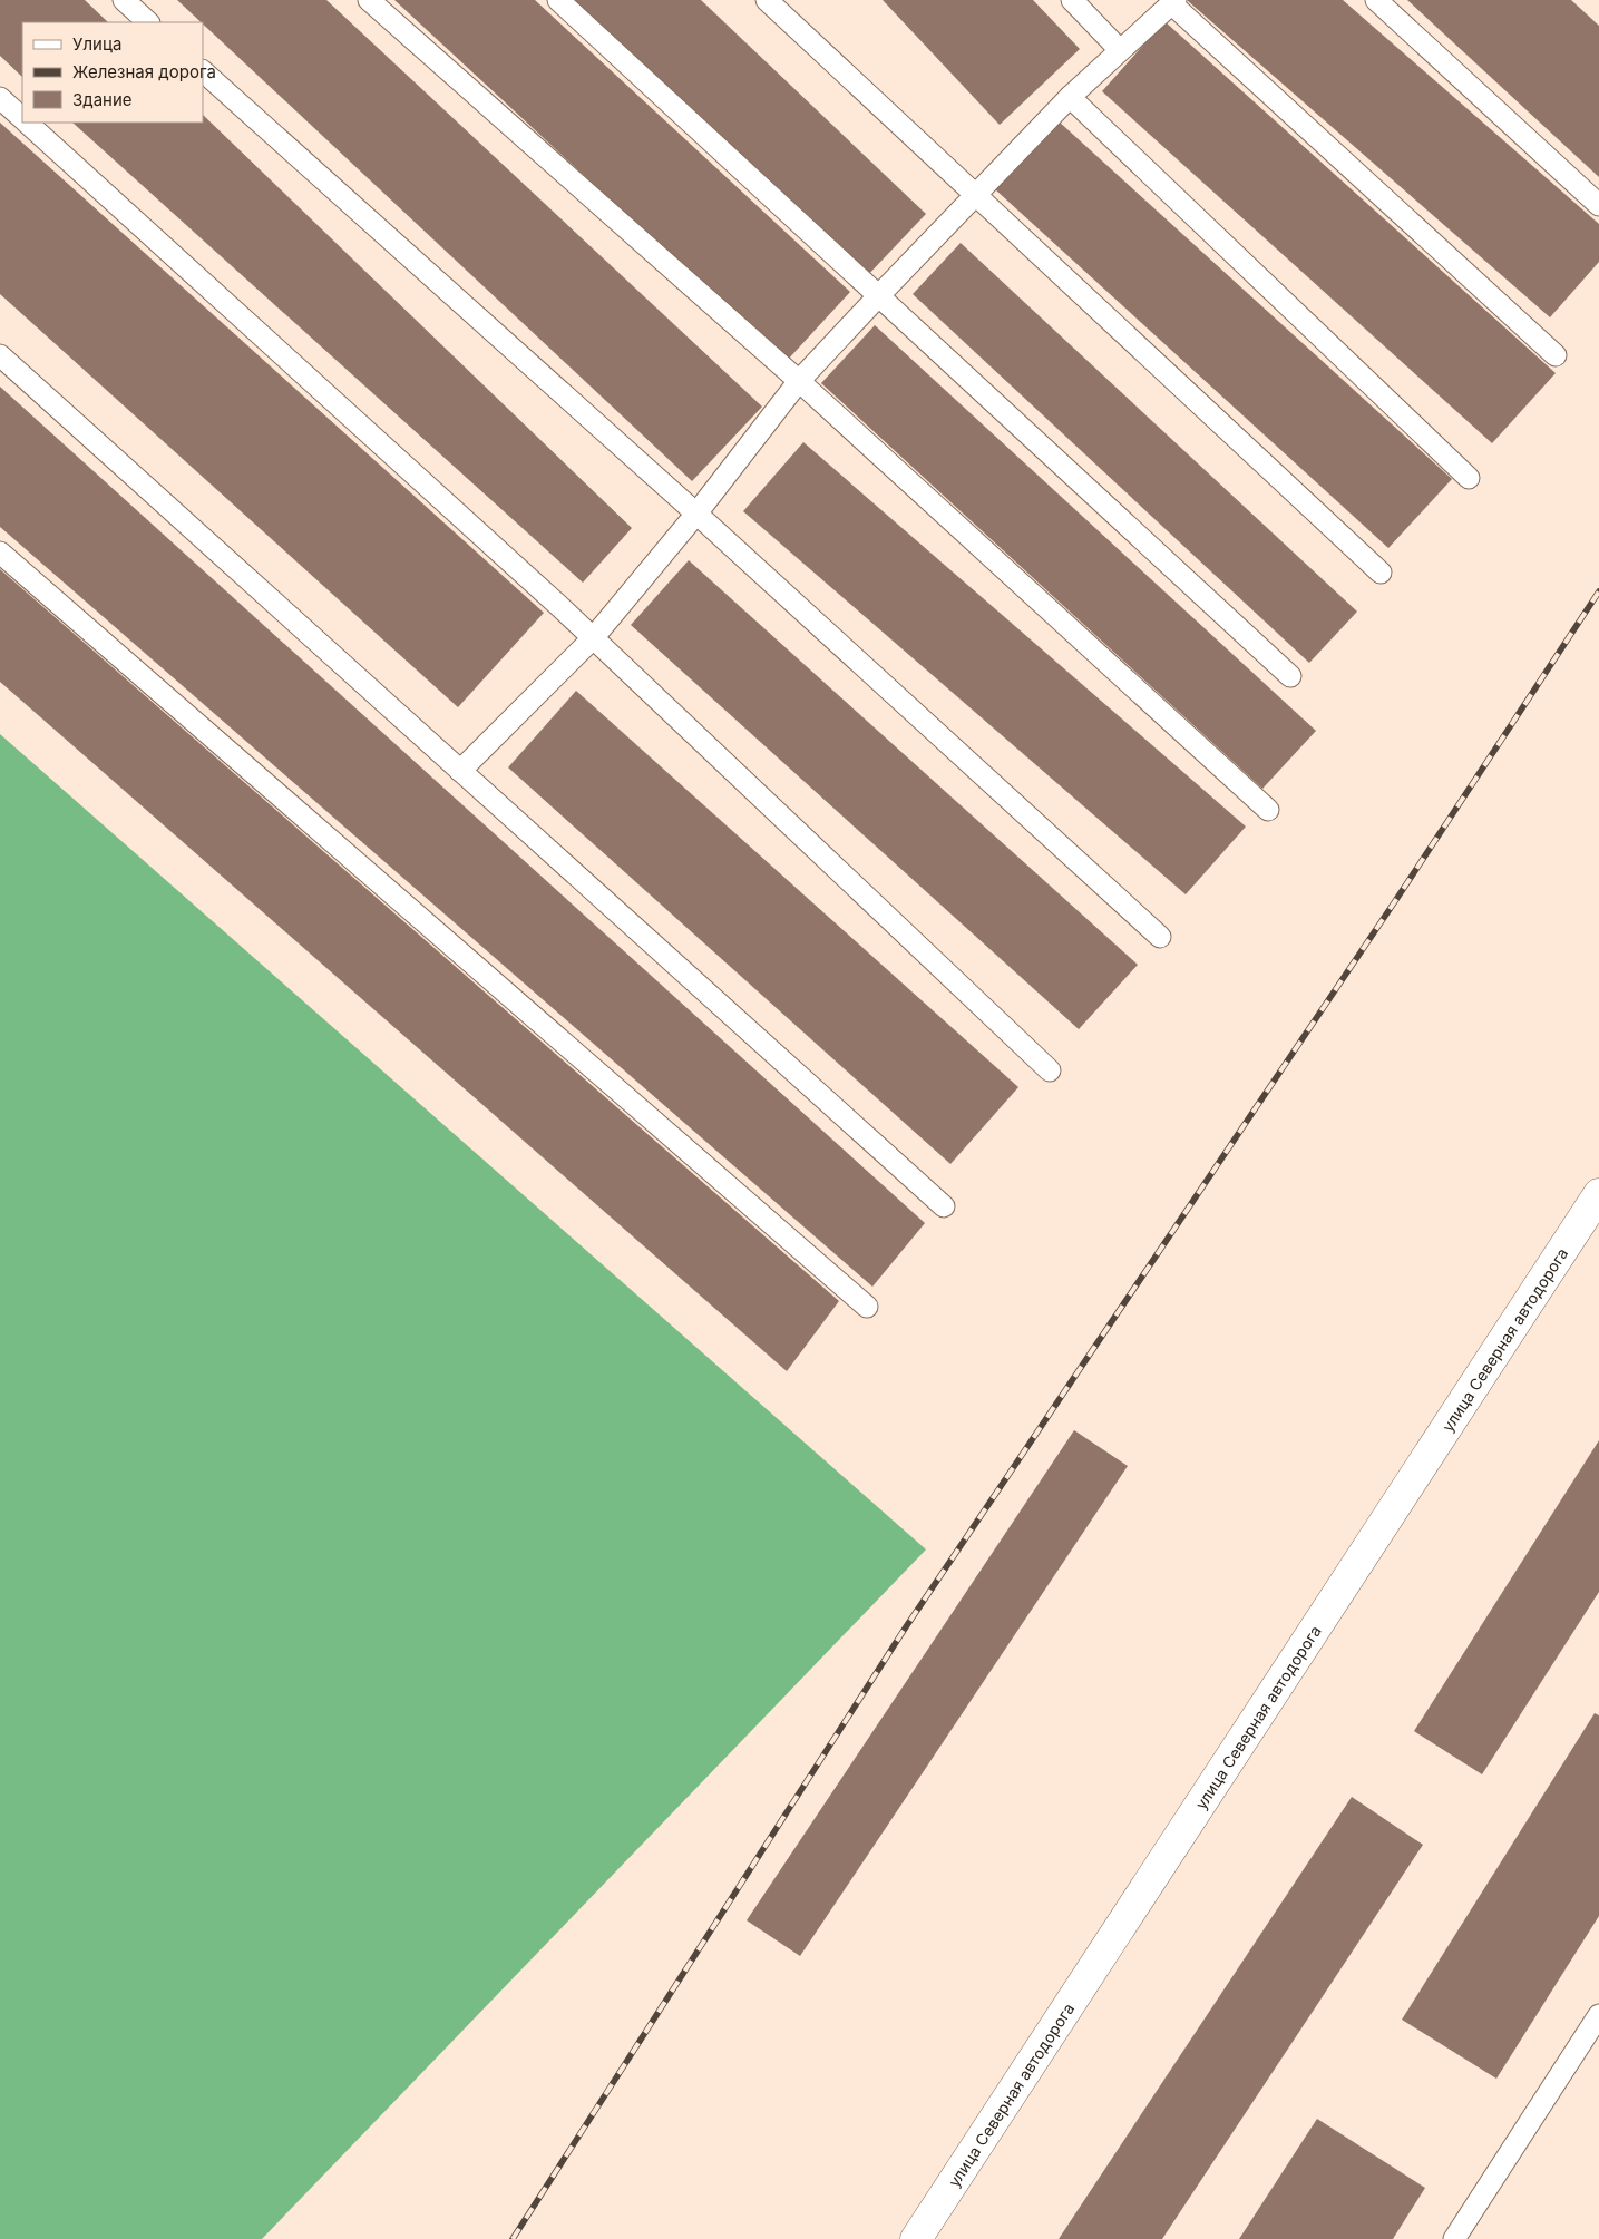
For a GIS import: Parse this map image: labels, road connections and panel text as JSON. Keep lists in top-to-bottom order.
{
  "streets": {
    "main road": ["улица Северная автодорога"]
  },
  "legend": ["Улица", "Железная дорога", "Здание"]
}
